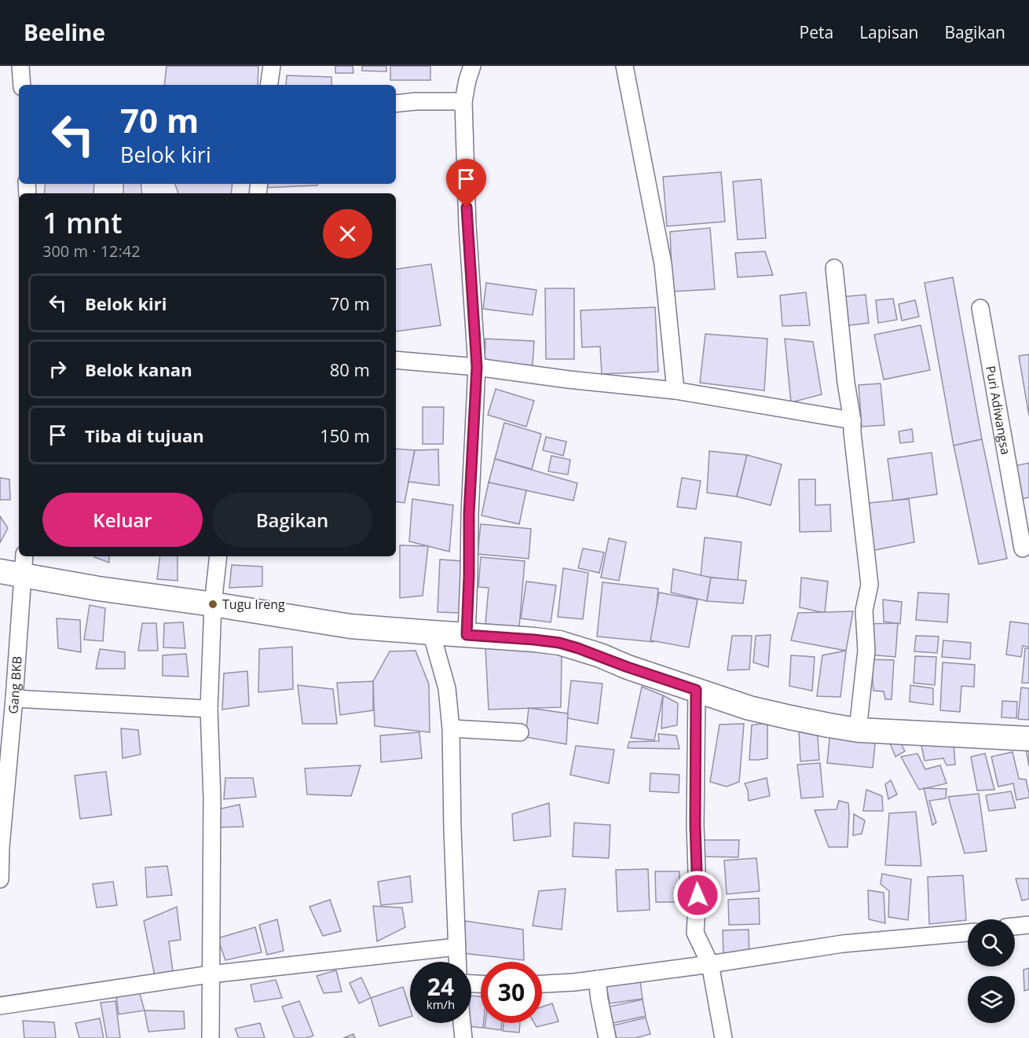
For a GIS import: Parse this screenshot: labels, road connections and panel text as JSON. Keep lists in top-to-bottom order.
{
  "streets": {
    "street": ["Puri Adiwangsa", "Gang BKB"]
  },
  "places": ["Tugu Ireng"],
  "page": {
    "header": "Beeline",
    "nav": ["Peta", "Lapisan", "Bagikan"],
    "turn": ["70 m", "Belok kiri"],
    "heading": ["1 mnt", "300 m · 12:42"],
    "list": [
      {
        "name": "Belok kiri",
        "value": "70 m"
      },
      {
        "name": "Belok kanan",
        "value": "80 m"
      },
      {
        "name": "Tiba di tujuan",
        "value": "150 m"
      }
    ],
    "buttons": ["Keluar", "Bagikan"],
    "speed": "24 km/h",
    "limit": "30"
  }
}
